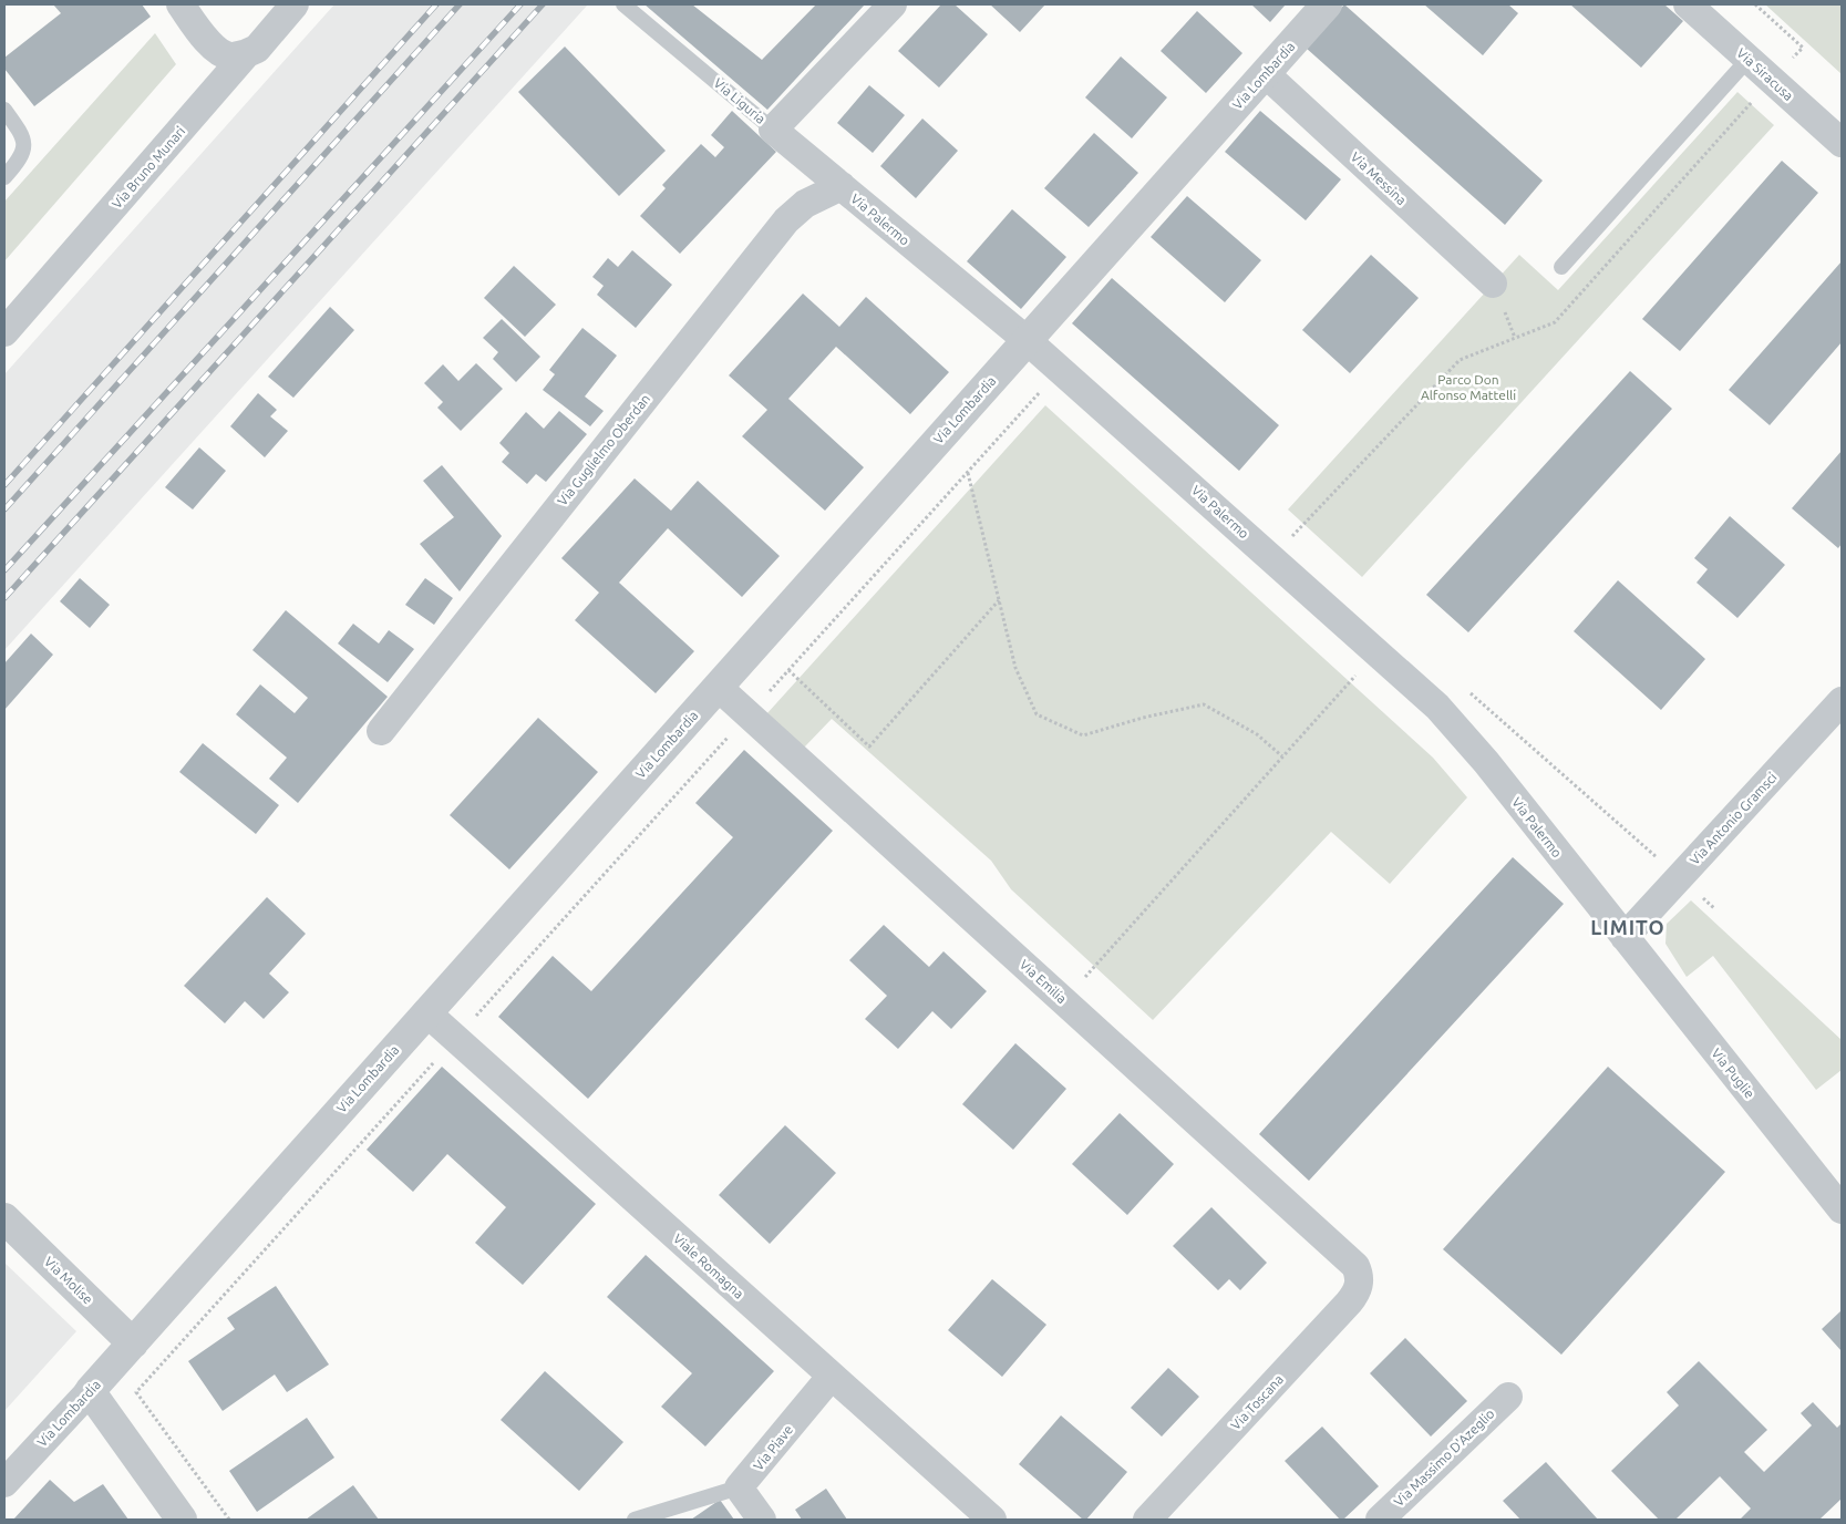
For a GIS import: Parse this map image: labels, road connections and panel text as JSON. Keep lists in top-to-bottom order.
{
  "streets": {
    "street": [
      "Via Siracusa",
      "Via Lombardia",
      "Via Liguria",
      "Via Bruno Munari",
      "Via Messina",
      "Via Palermo",
      "Via Guglielmo Oberdan",
      "Via Antonio Gramsci",
      "Via Emilia",
      "Via Puglie",
      "Viale Romagna",
      "Via Molise",
      "Via Toscana",
      "Via Piave",
      "Via Massimo D'Azeglio"
    ]
  },
  "crossings": [
    ["Via Lombardia", "Via Messina"],
    ["Via Lombardia", "Via Palermo"],
    ["Via Lombardia", "Via Emilia"],
    ["Via Lombardia", "Viale Romagna"],
    ["Via Lombardia", "Via Molise"],
    ["Via Liguria", "Via Palermo"],
    ["Via Palermo", "Via Guglielmo Oberdan"],
    ["Via Palermo", "Via Antonio Gramsci"],
    ["Via Palermo", "Via Puglie"],
    ["Via Antonio Gramsci", "Via Puglie"],
    ["Via Emilia", "Via Toscana"],
    ["Viale Romagna", "Via Piave"]
  ],
  "districts": ["LIMITO"],
  "parks": ["Parco Don Alfonso Mattelli"]
}
